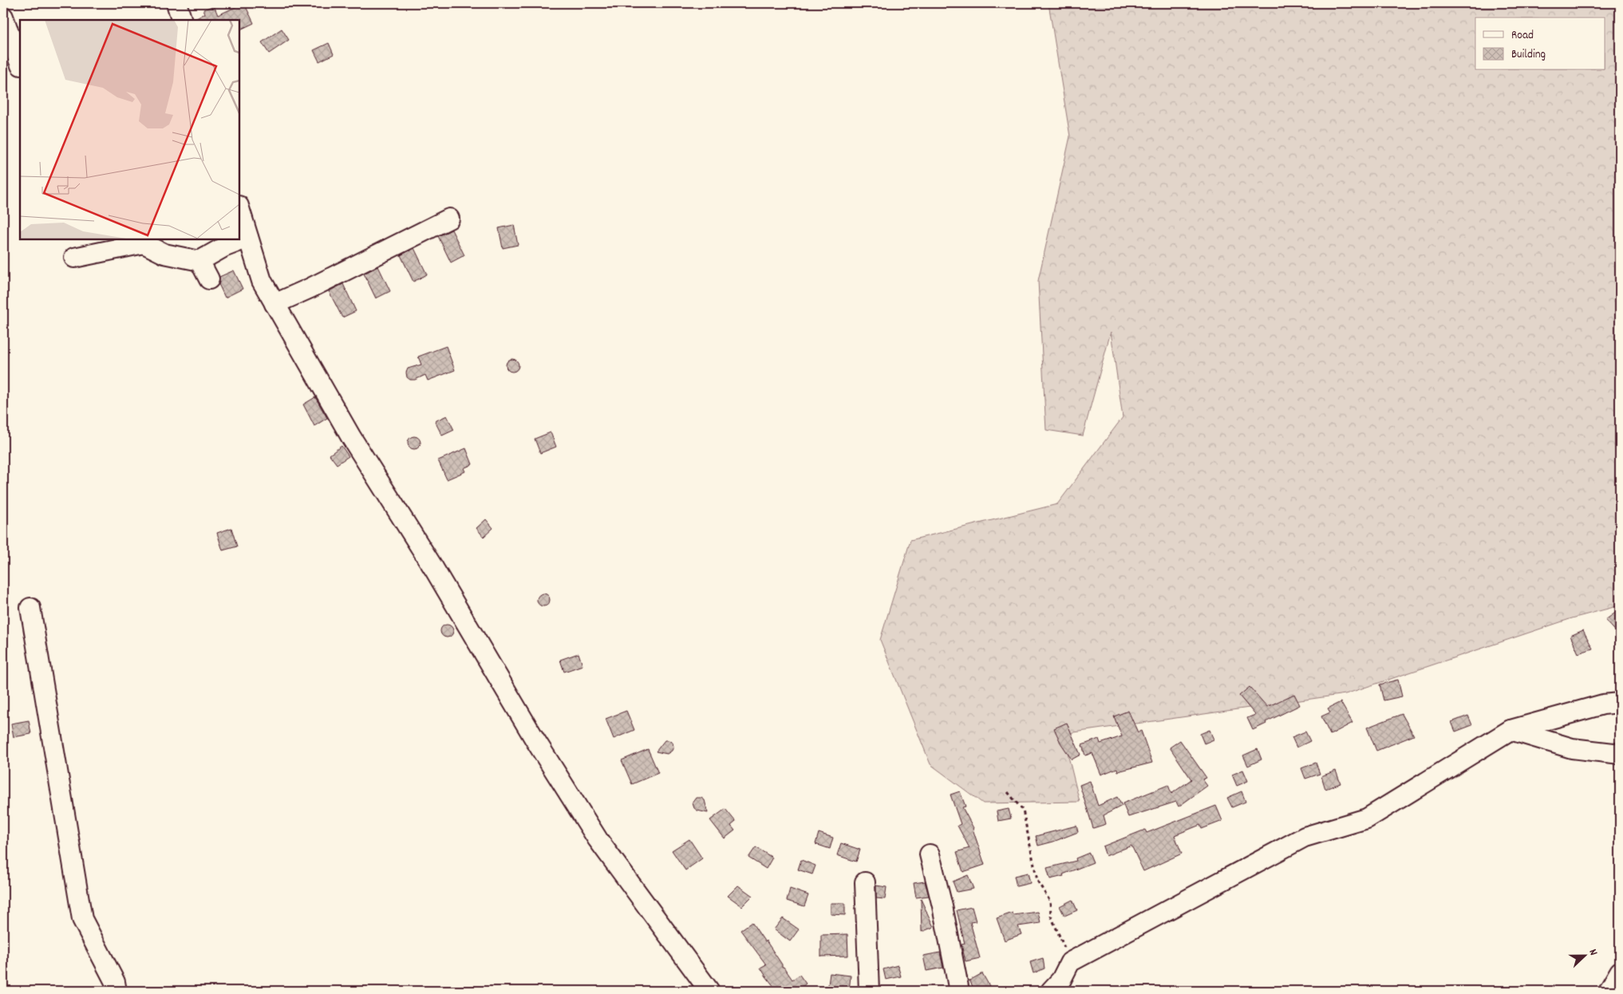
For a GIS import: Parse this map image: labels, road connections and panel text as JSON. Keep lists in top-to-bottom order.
{
  "legend": ["Road", "Building"],
  "north": "right"
}
